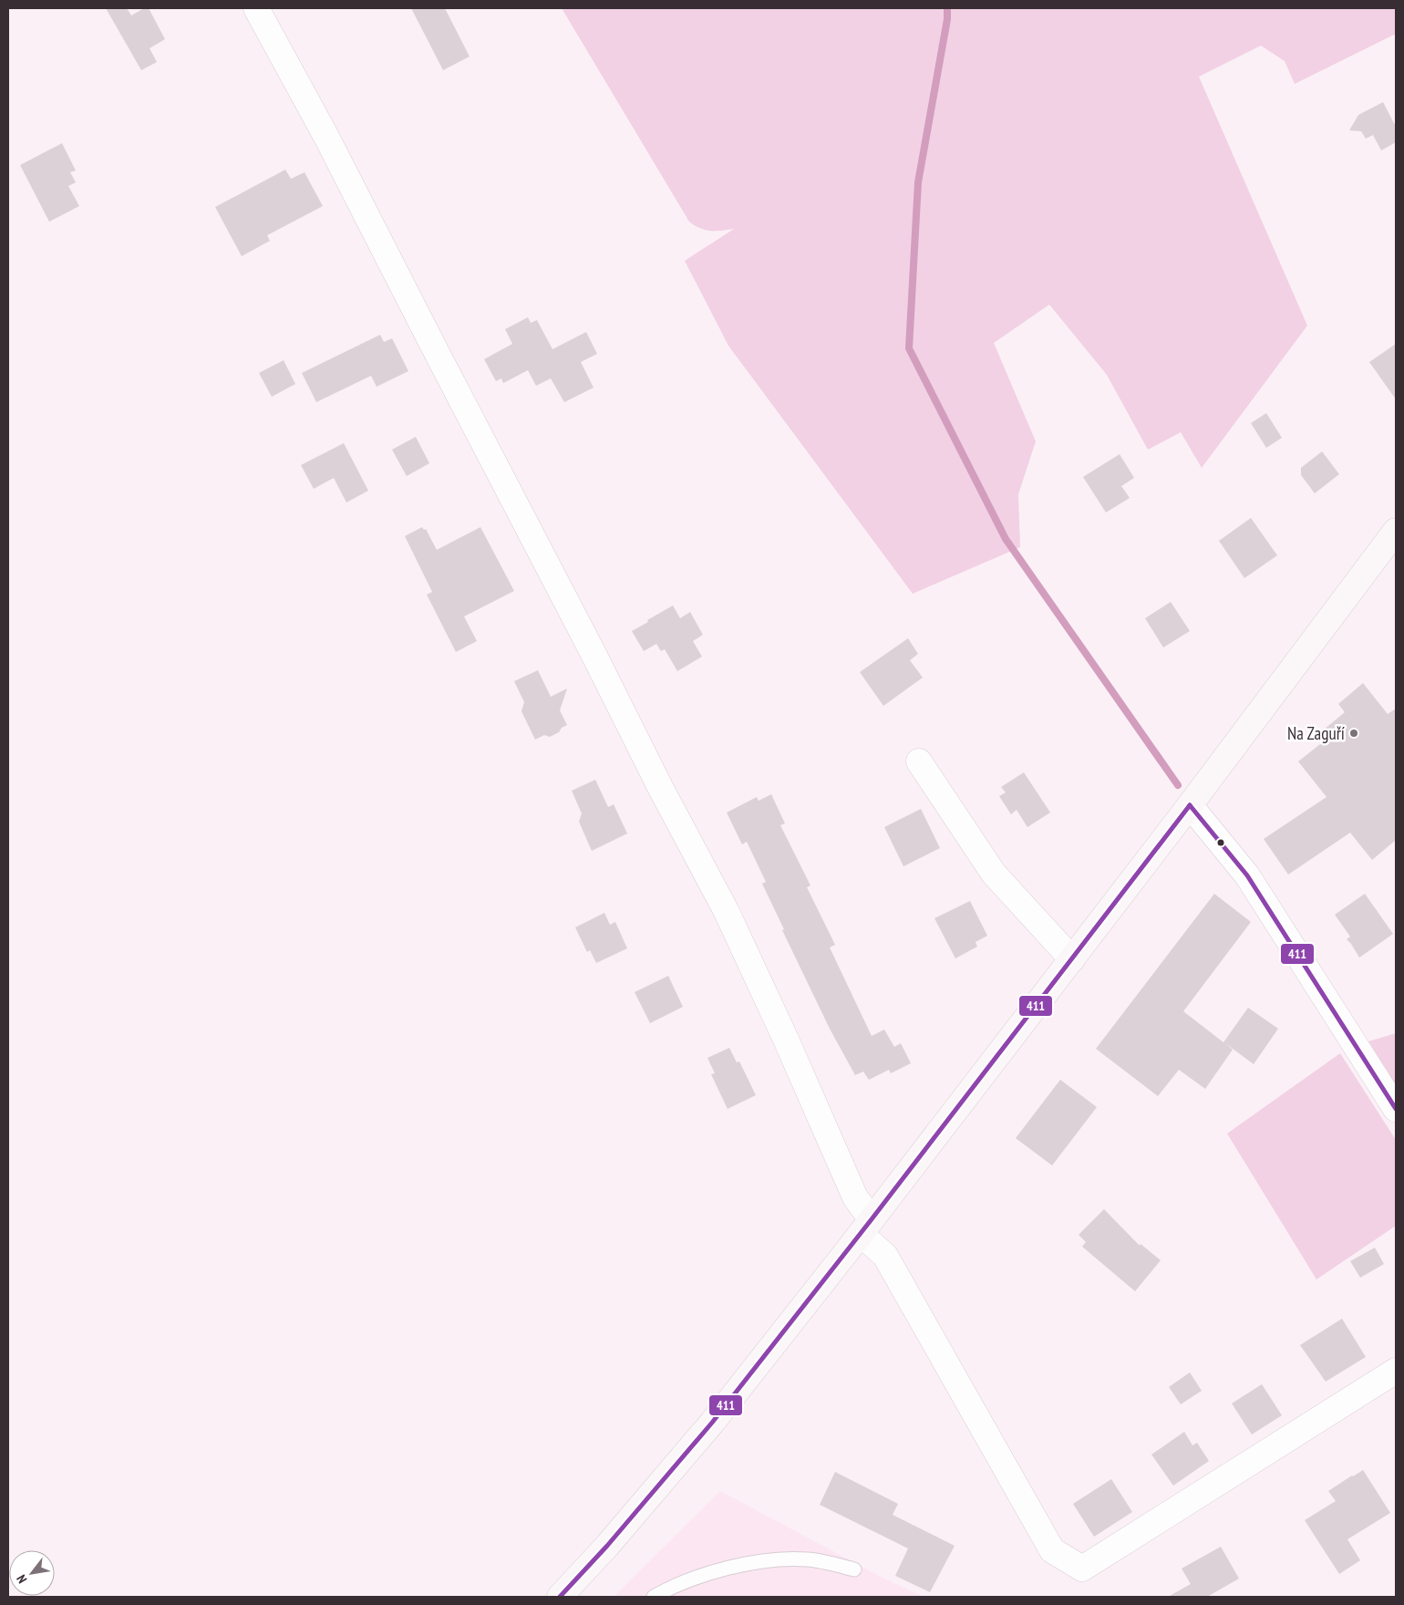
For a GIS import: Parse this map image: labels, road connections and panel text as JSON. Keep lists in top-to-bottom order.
{
  "places": ["Na Zaguří"],
  "lines": ["transit line 411"],
  "north": "bottom left"
}
